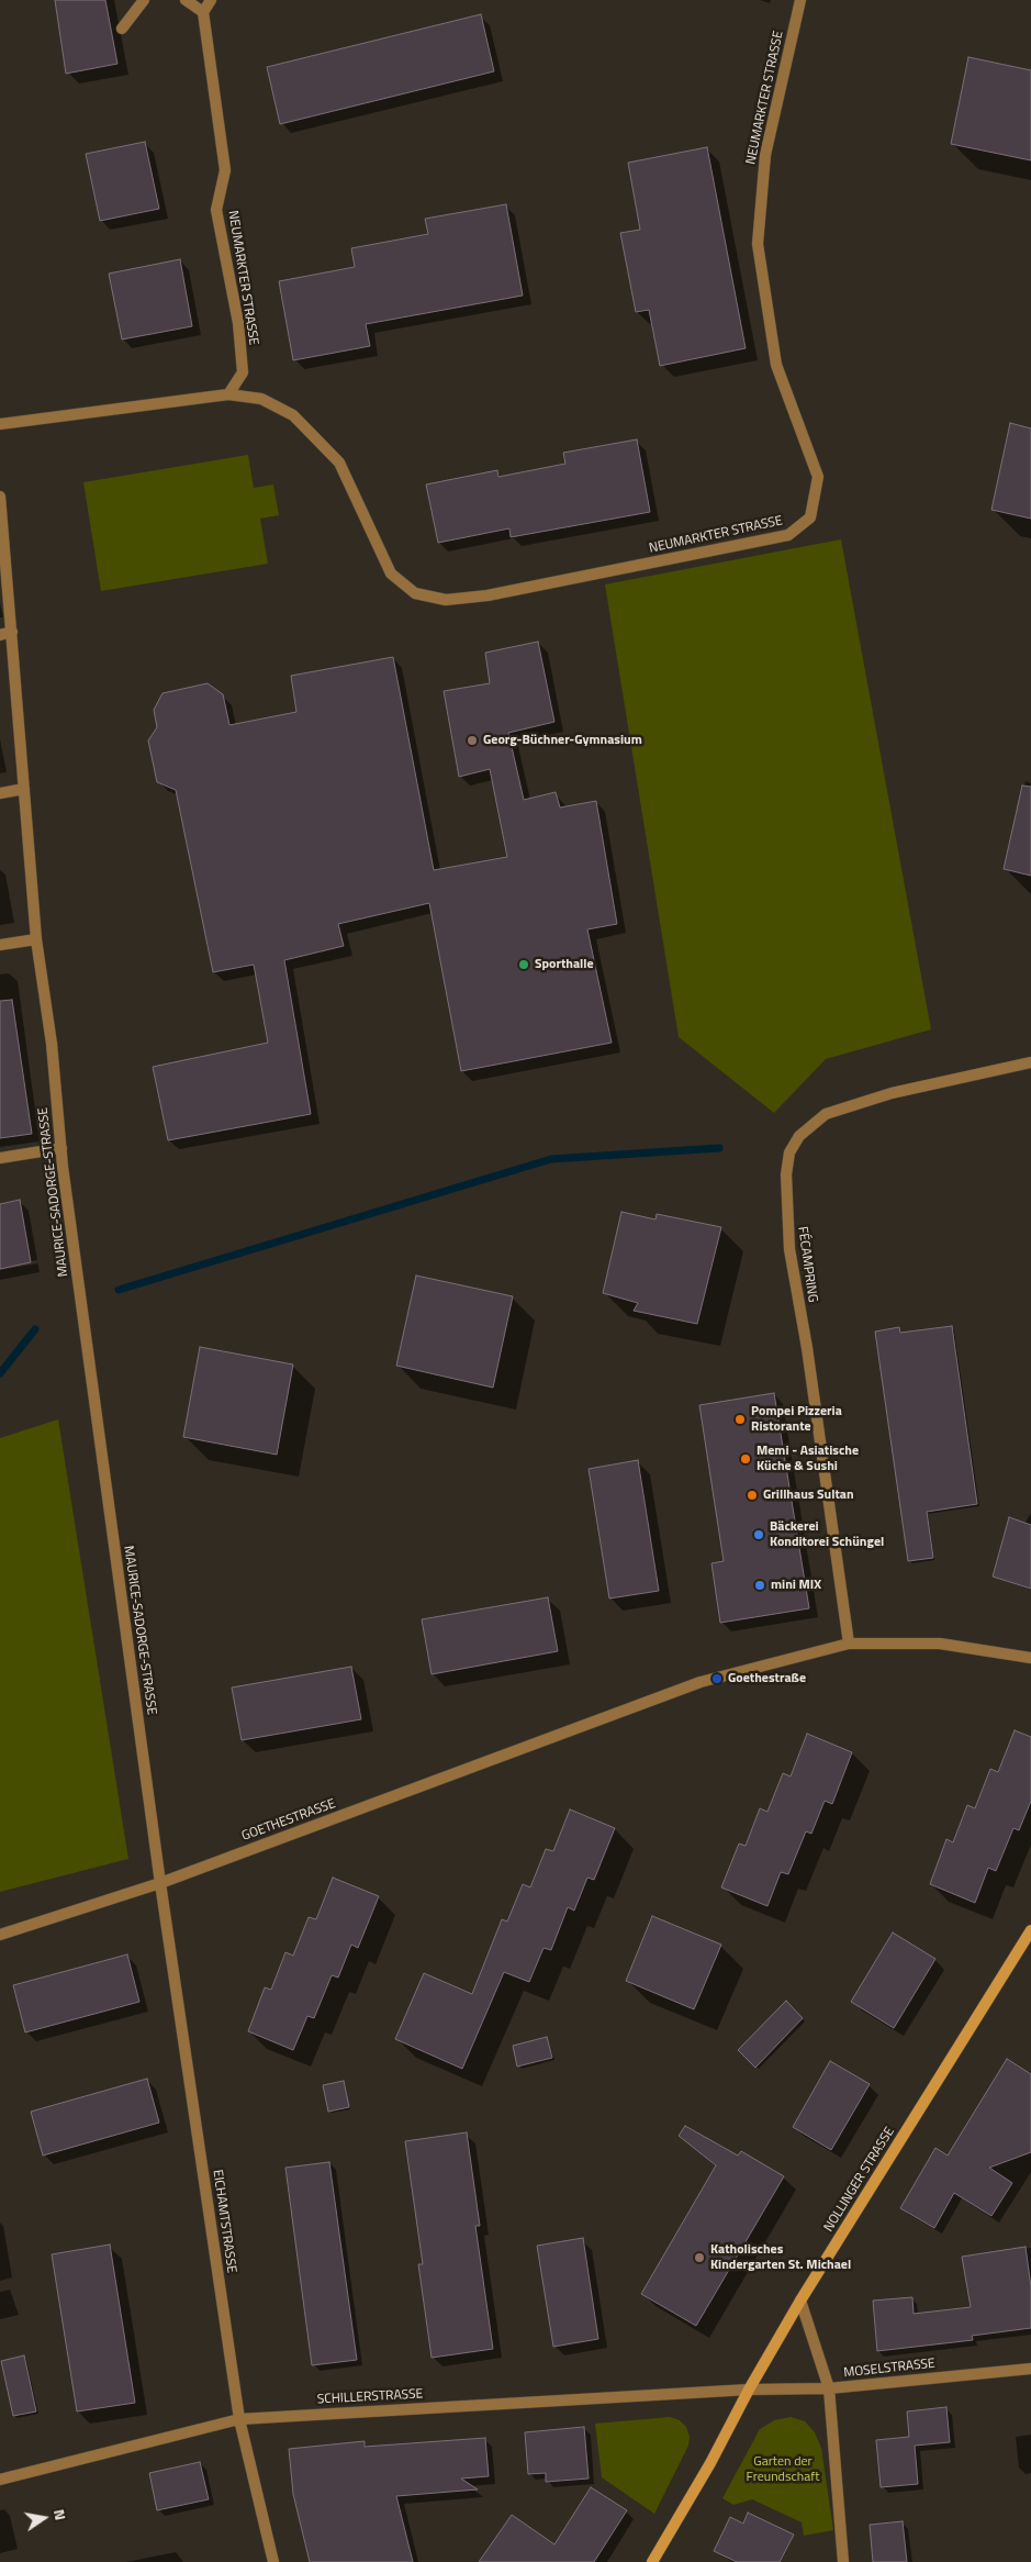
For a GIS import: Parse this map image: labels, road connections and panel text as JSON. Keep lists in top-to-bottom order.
{
  "streets": {
    "main road": ["NOLLINGER STRASSE"],
    "street": [
      "NEUMARKTER STRASSE",
      "MAURICE-SADORGE-STRASSE",
      "FÉCAMPRING",
      "GOETHESTRASSE",
      "EICHAMTSTRASSE",
      "MOSELSTRASSE",
      "SCHILLERSTRASSE"
    ]
  },
  "crossings": [
    ["MAURICE-SADORGE-STRASSE", "GOETHESTRASSE"],
    ["MAURICE-SADORGE-STRASSE", "EICHAMTSTRASSE"],
    ["FÉCAMPRING", "GOETHESTRASSE"],
    ["GOETHESTRASSE", "EICHAMTSTRASSE"],
    ["NOLLINGER STRASSE", "MOSELSTRASSE"],
    ["NOLLINGER STRASSE", "SCHILLERSTRASSE"],
    ["EICHAMTSTRASSE", "SCHILLERSTRASSE"],
    ["MOSELSTRASSE", "SCHILLERSTRASSE"]
  ],
  "parks": ["Garten der Freundschaft"],
  "places": [
    "Georg-Büchner-Gymnasium",
    "Sporthalle",
    "Pompei Pizzeria Ristorante",
    "Memi - Asiatische Küche & Sushi",
    "Grillhaus Sultan",
    "Bäckerei Konditorei Schüngel",
    "mini MIX",
    "Goethestraße",
    "Katholisches Kindergarten St. Michael"
  ],
  "north": "right"
}
